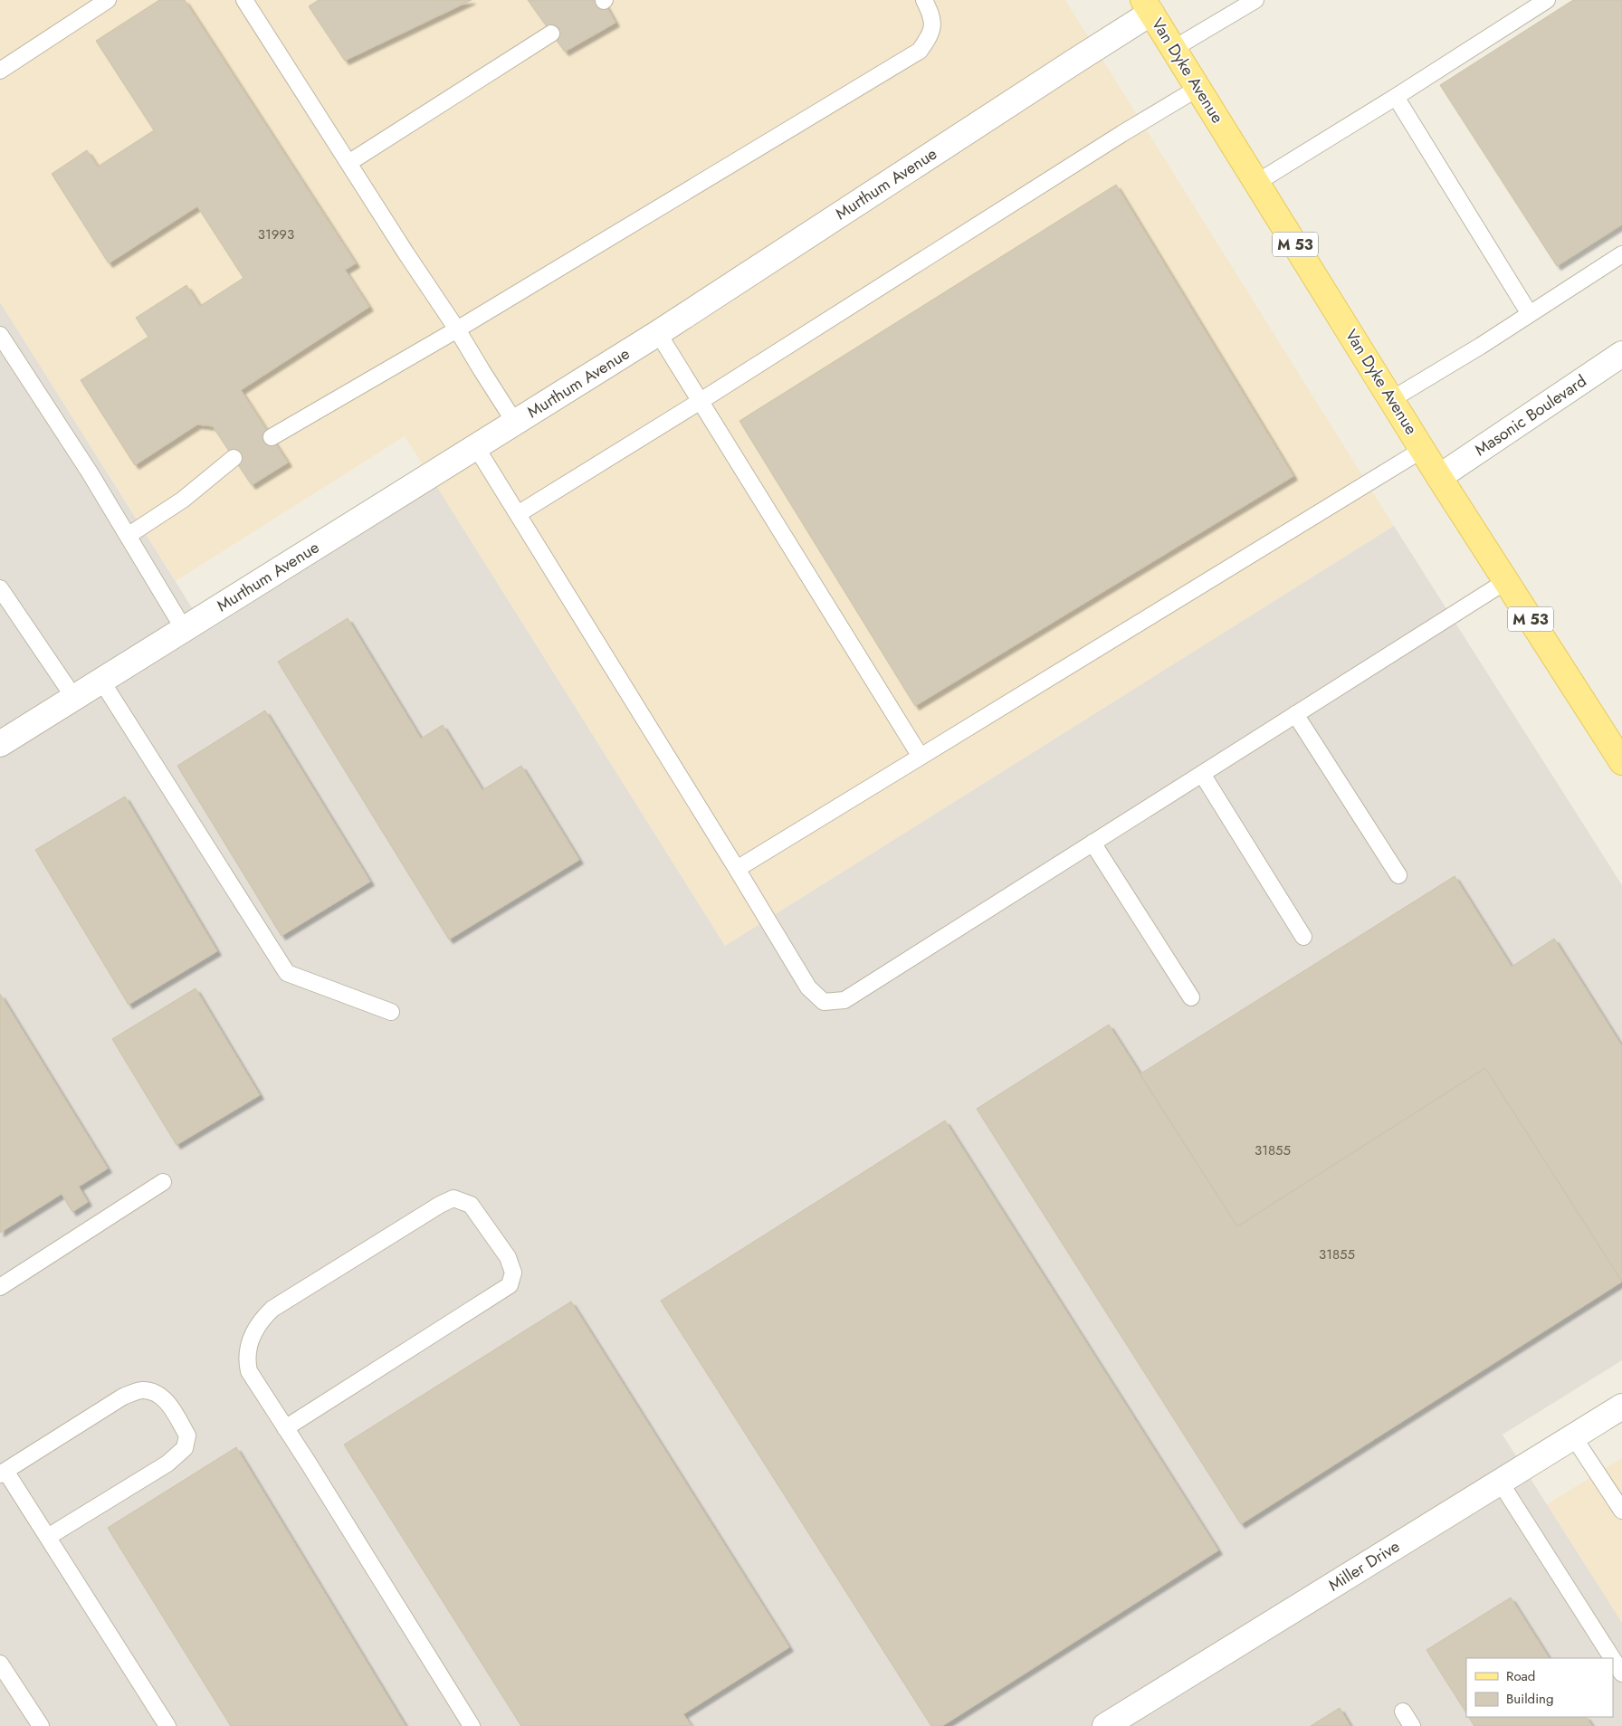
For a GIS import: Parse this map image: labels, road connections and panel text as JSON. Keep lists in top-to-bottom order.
{
  "streets": {
    "main road": ["Van Dyke Avenue", "M 53"],
    "street": ["Murthum Avenue", "Masonic Boulevard", "Miller Drive"]
  },
  "crossings": [
    ["Van Dyke Avenue", "Murthum Avenue"],
    ["Van Dyke Avenue", "Masonic Boulevard"]
  ],
  "house_numbers": ["31993", "31855", "31855"],
  "legend": ["Road", "Building"]
}
